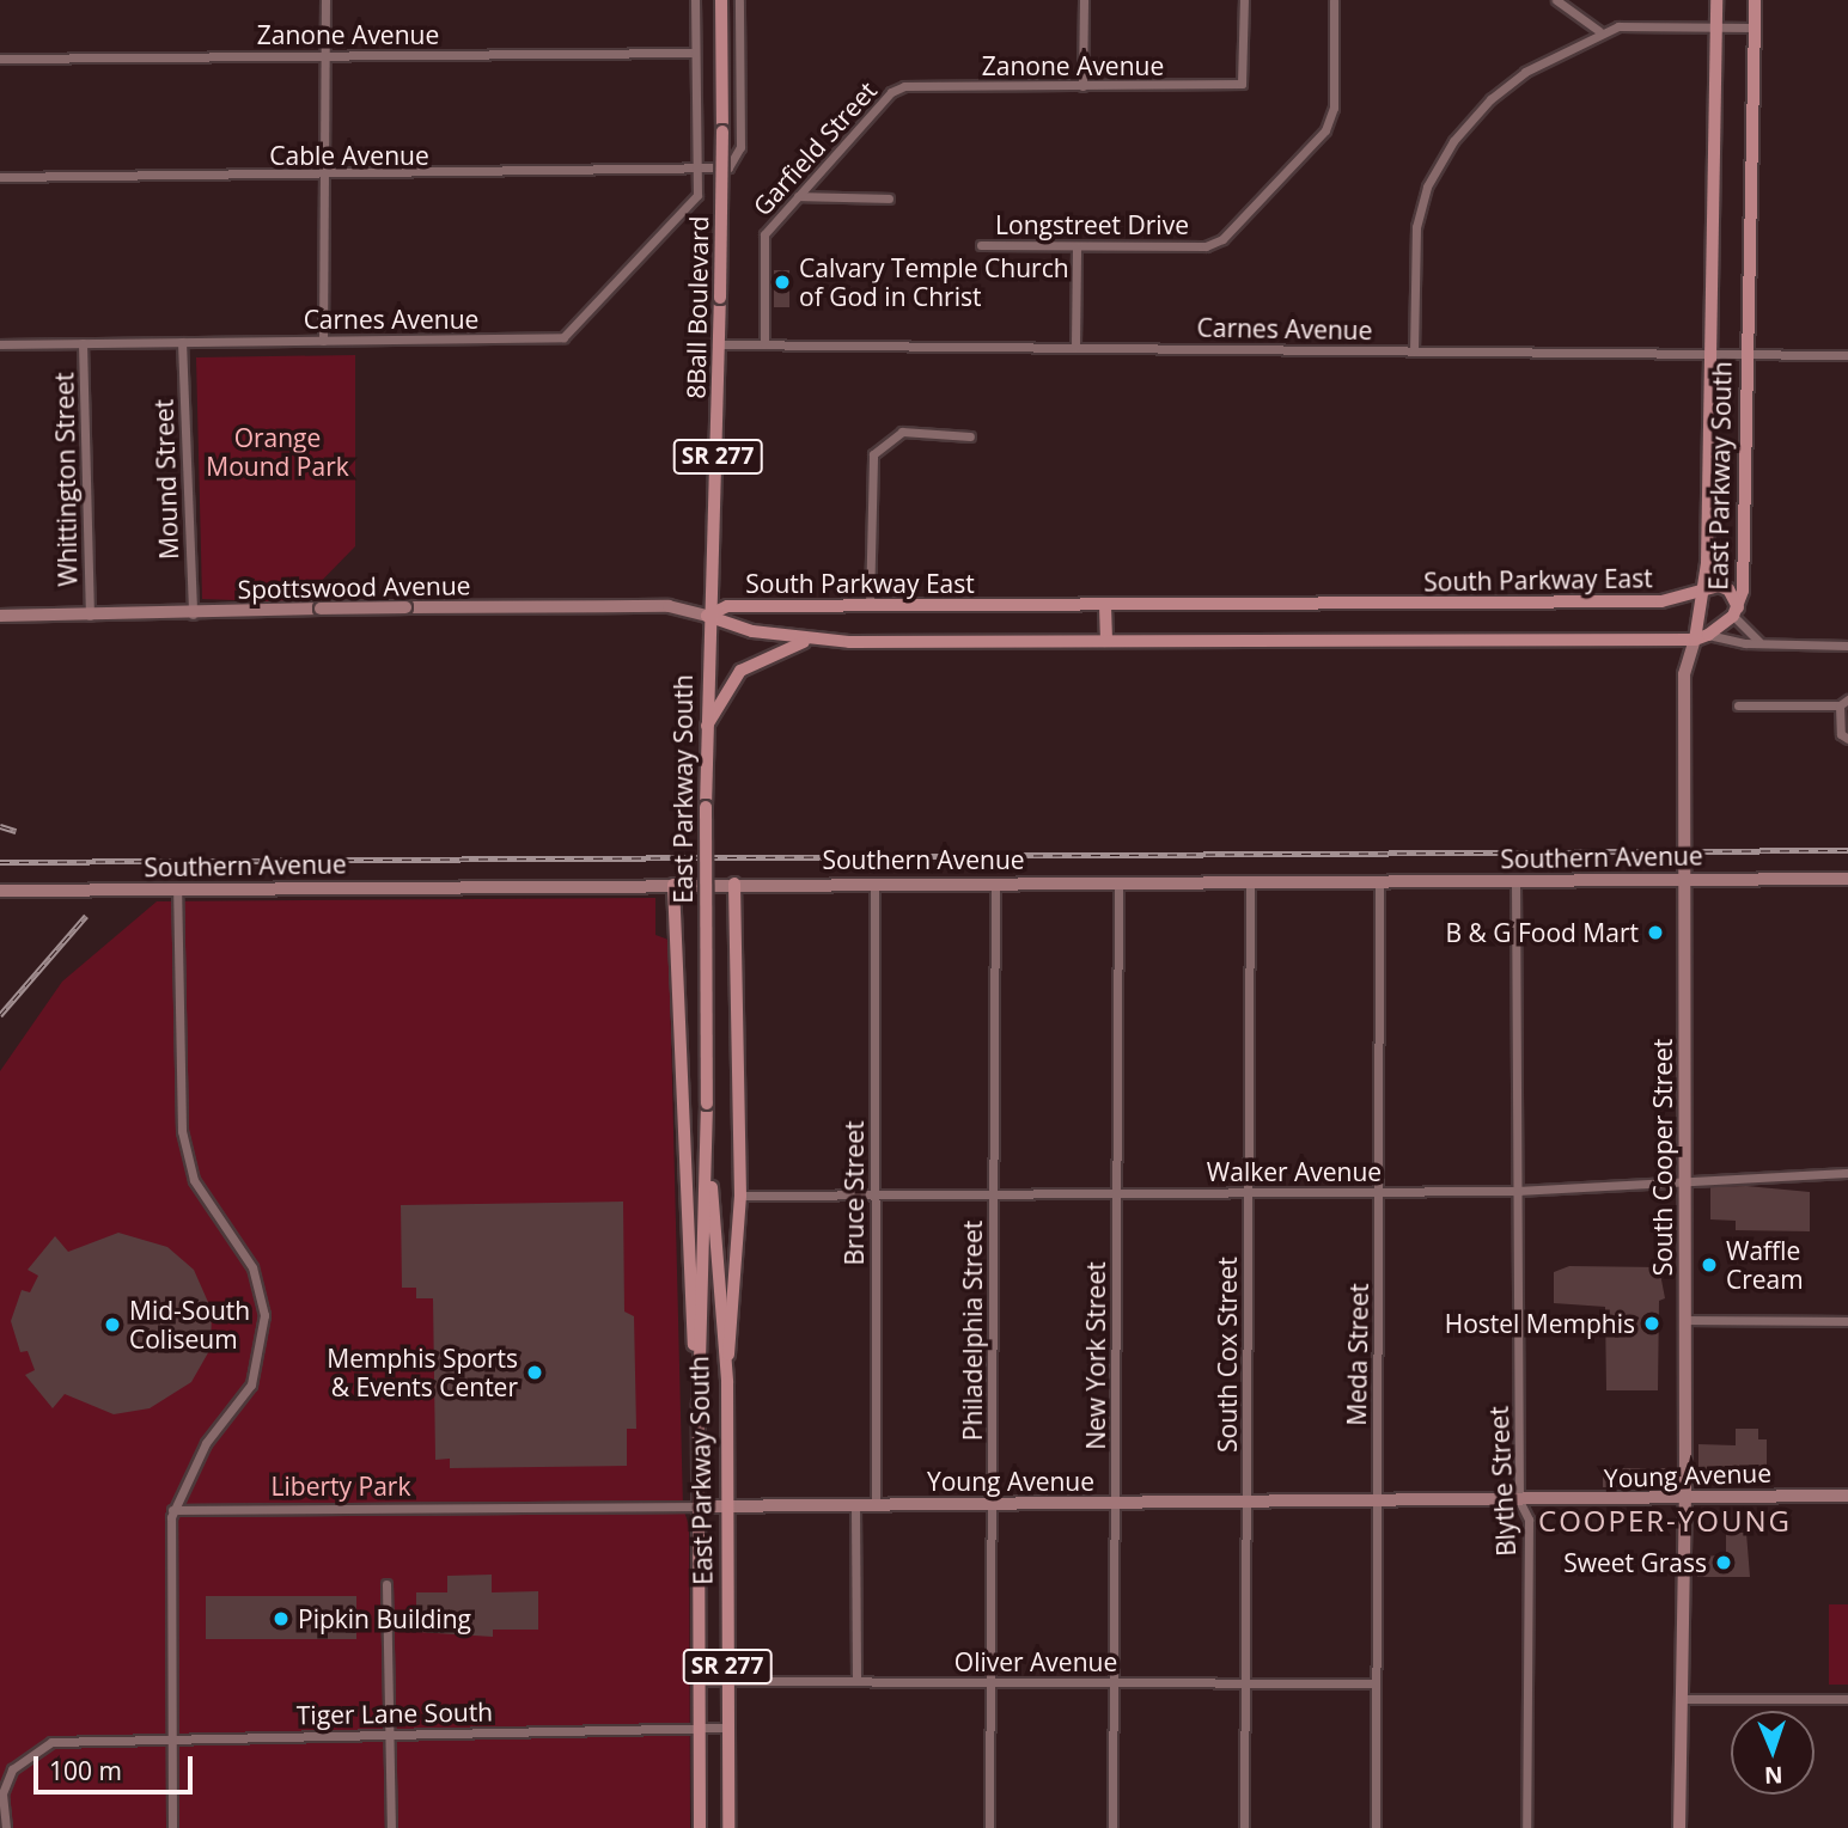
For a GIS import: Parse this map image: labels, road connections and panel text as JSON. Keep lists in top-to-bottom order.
{
  "streets": {
    "main road": [
      "8Ball Boulevard",
      "SR 277",
      "East Parkway South",
      "South Parkway East",
      "Spottswood Avenue",
      "Southern Avenue",
      "South Cooper Street",
      "Young Avenue"
    ],
    "street": [
      "Zanone Avenue",
      "Garfield Street",
      "Cable Avenue",
      "Longstreet Drive",
      "Carnes Avenue",
      "Whittington Street",
      "Mound Street",
      "Walker Avenue",
      "Bruce Street",
      "Philadelphia Street",
      "South Cox Street",
      "Meda Street",
      "New York Street",
      "Blythe Street",
      "Oliver Avenue",
      "Tiger Lane South"
    ]
  },
  "crossings": [
    ["Zanone Avenue", "Garfield Street"],
    ["Garfield Street", "Carnes Avenue"],
    ["Cable Avenue", "Carnes Avenue"],
    ["8Ball Boulevard", "Carnes Avenue"],
    ["8Ball Boulevard", "East Parkway South"],
    ["8Ball Boulevard", "South Parkway East"],
    ["8Ball Boulevard", "Spottswood Avenue"],
    ["Carnes Avenue", "East Parkway South"],
    ["Carnes Avenue", "Whittington Street"],
    ["Carnes Avenue", "Mound Street"],
    ["East Parkway South", "South Parkway East"],
    ["East Parkway South", "Spottswood Avenue"],
    ["East Parkway South", "South Cooper Street"],
    ["East Parkway South", "Young Avenue"],
    ["East Parkway South", "Oliver Avenue"],
    ["East Parkway South", "Tiger Lane South"],
    ["Whittington Street", "Spottswood Avenue"],
    ["Mound Street", "Spottswood Avenue"],
    ["South Parkway East", "Spottswood Avenue"],
    ["South Parkway East", "South Cooper Street"],
    ["Southern Avenue", "South Cooper Street"],
    ["Southern Avenue", "Bruce Street"],
    ["Southern Avenue", "Philadelphia Street"],
    ["Southern Avenue", "South Cox Street"],
    ["Southern Avenue", "Meda Street"],
    ["Southern Avenue", "New York Street"],
    ["Southern Avenue", "Blythe Street"],
    ["South Cooper Street", "Walker Avenue"],
    ["South Cooper Street", "Young Avenue"],
    ["Walker Avenue", "Bruce Street"],
    ["Walker Avenue", "Philadelphia Street"],
    ["Walker Avenue", "South Cox Street"],
    ["Walker Avenue", "Meda Street"],
    ["Walker Avenue", "New York Street"],
    ["Walker Avenue", "Blythe Street"],
    ["Bruce Street", "Young Avenue"],
    ["Philadelphia Street", "Young Avenue"],
    ["Philadelphia Street", "Oliver Avenue"],
    ["South Cox Street", "Young Avenue"],
    ["South Cox Street", "Oliver Avenue"],
    ["Meda Street", "Young Avenue"],
    ["Meda Street", "Oliver Avenue"],
    ["New York Street", "Young Avenue"],
    ["New York Street", "Oliver Avenue"],
    ["Young Avenue", "Blythe Street"]
  ],
  "districts": ["COOPER-YOUNG"],
  "parks": ["Orange Mound Park", "Liberty Park"],
  "places": [
    "Calvary Temple Church of God in Christ",
    "B & G Food Mart",
    "Waffle Cream",
    "Hostel Memphis",
    "Mid-South Coliseum",
    "Memphis Sports & Events Center",
    "Sweet Grass",
    "Pipkin Building"
  ],
  "scale_bar": "100 m",
  "north": "bottom"
}
